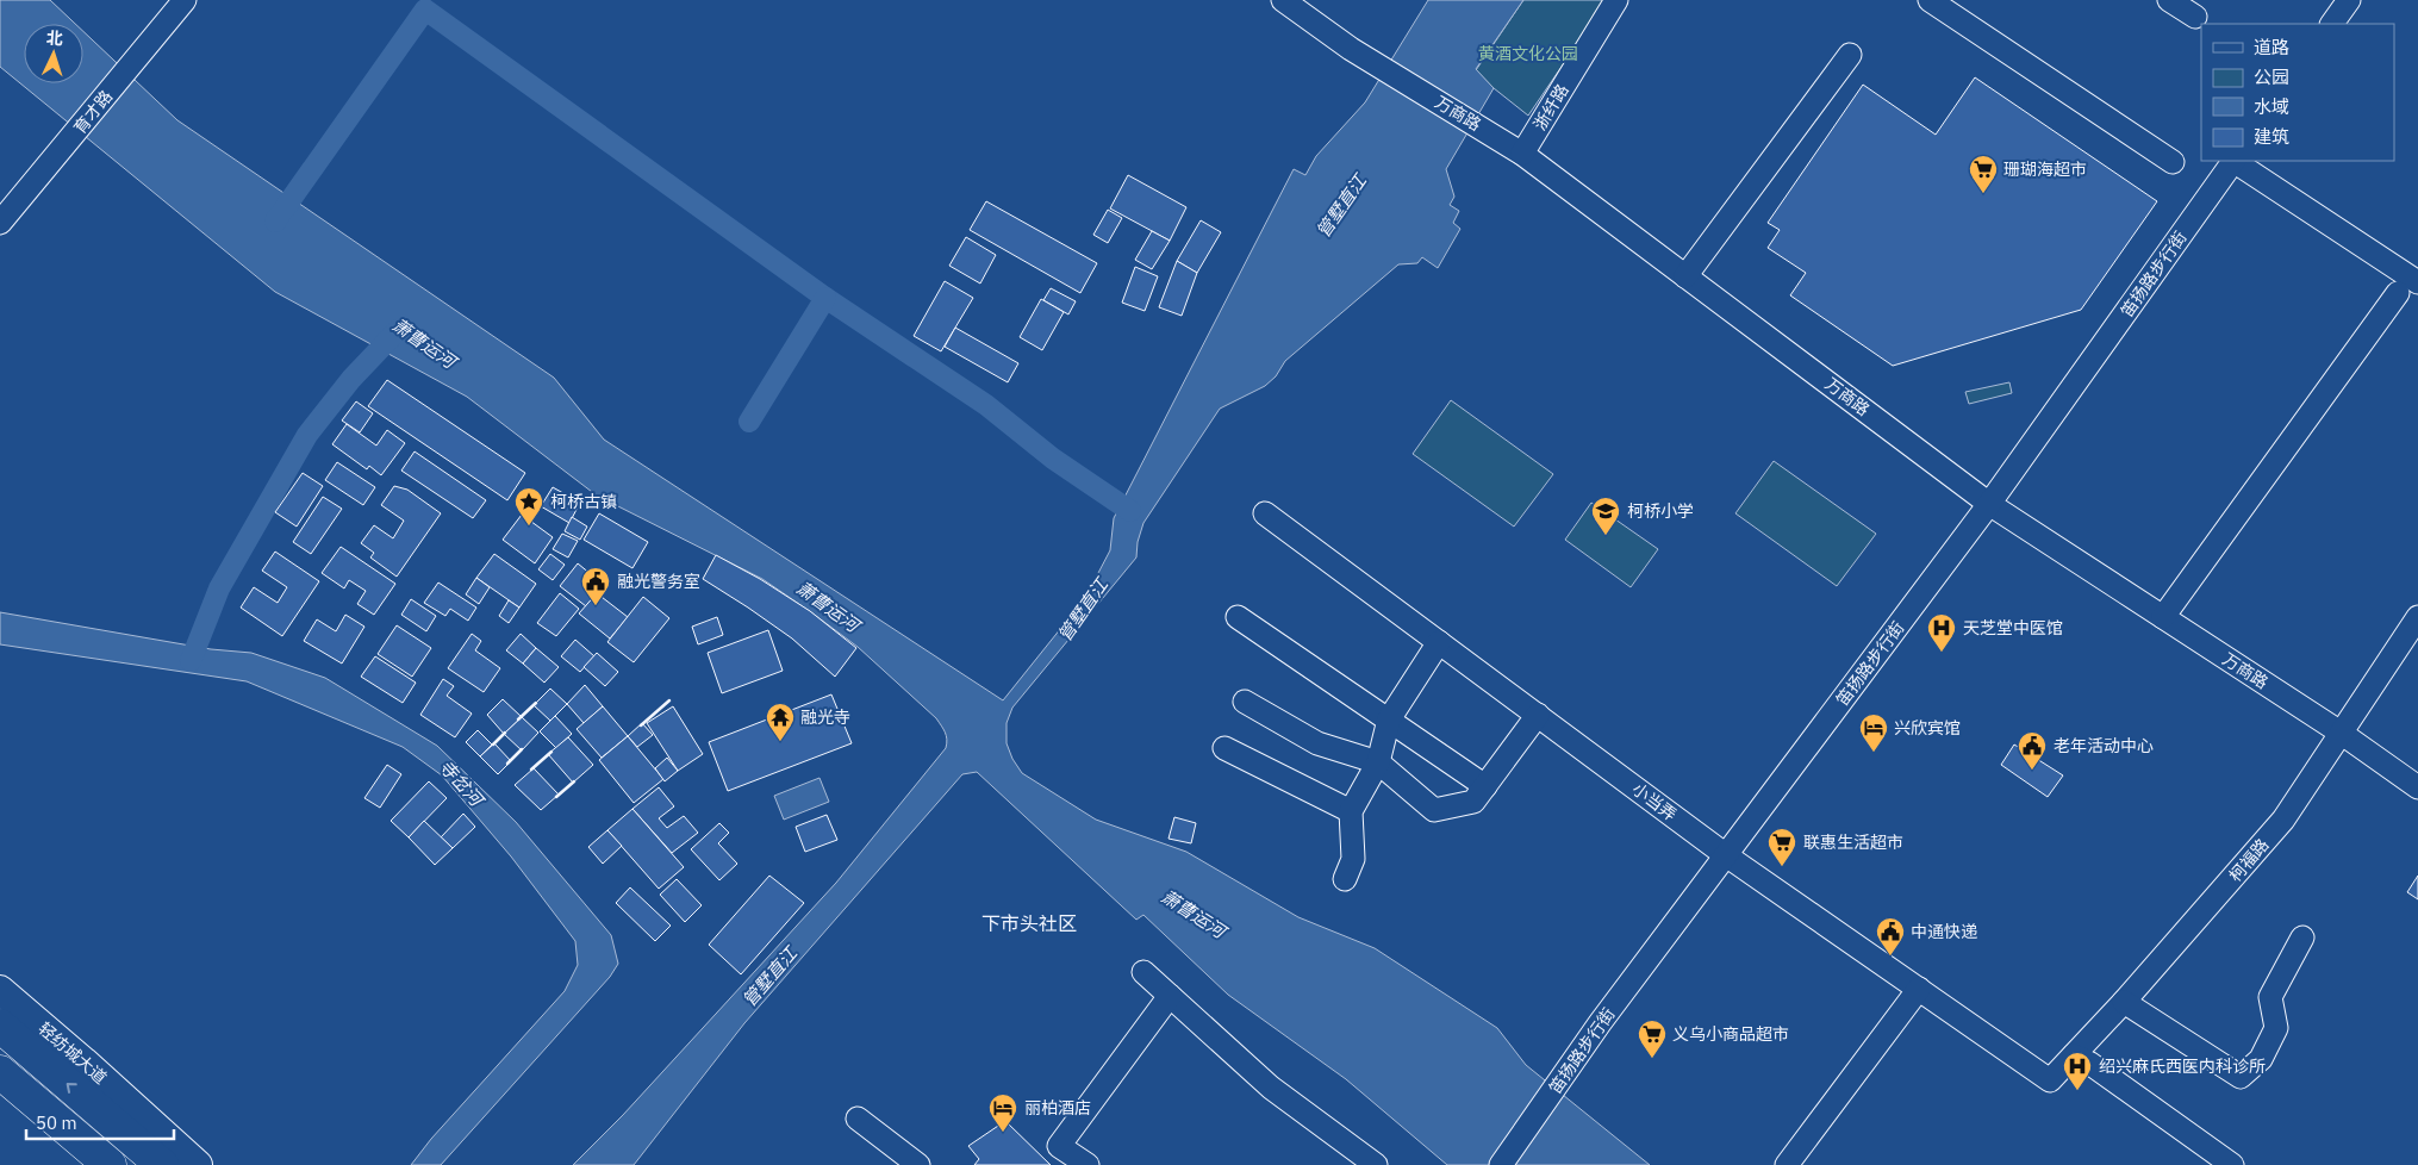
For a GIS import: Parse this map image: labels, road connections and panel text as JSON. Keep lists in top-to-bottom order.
{
  "streets": {
    "main road": ["轻纺城大道"],
    "street": [
      "浙纤路",
      "育才路",
      "万商路",
      "笛扬路步行街",
      "小当弄",
      "柯福路"
    ]
  },
  "crossings": [
    ["浙纤路", "万商路"],
    ["万商路", "笛扬路步行街"],
    ["万商路", "柯福路"],
    ["笛扬路步行街", "小当弄"],
    ["小当弄", "柯福路"]
  ],
  "districts": ["下市头社区"],
  "water": ["管墅直江", "萧曹运河", "寺岔河"],
  "parks": ["黄酒文化公园"],
  "places": {
    "supermarket": ["珊瑚海超市", "联惠生活超市", "义乌小商品超市"],
    "place": ["柯桥古镇"],
    "school or university": ["柯桥小学"],
    "public building": ["融光警务室", "老年活动中心", "中通快递"],
    "hospital": ["天芝堂中医馆", "绍兴麻氏西医内科诊所"],
    "temple": ["融光寺"],
    "hotel": ["兴欣宾馆", "丽柏酒店"]
  },
  "legend": [
    "道路",
    "公园",
    "水域",
    "建筑"
  ],
  "scale_bar": "50 m",
  "north": "top"
}
